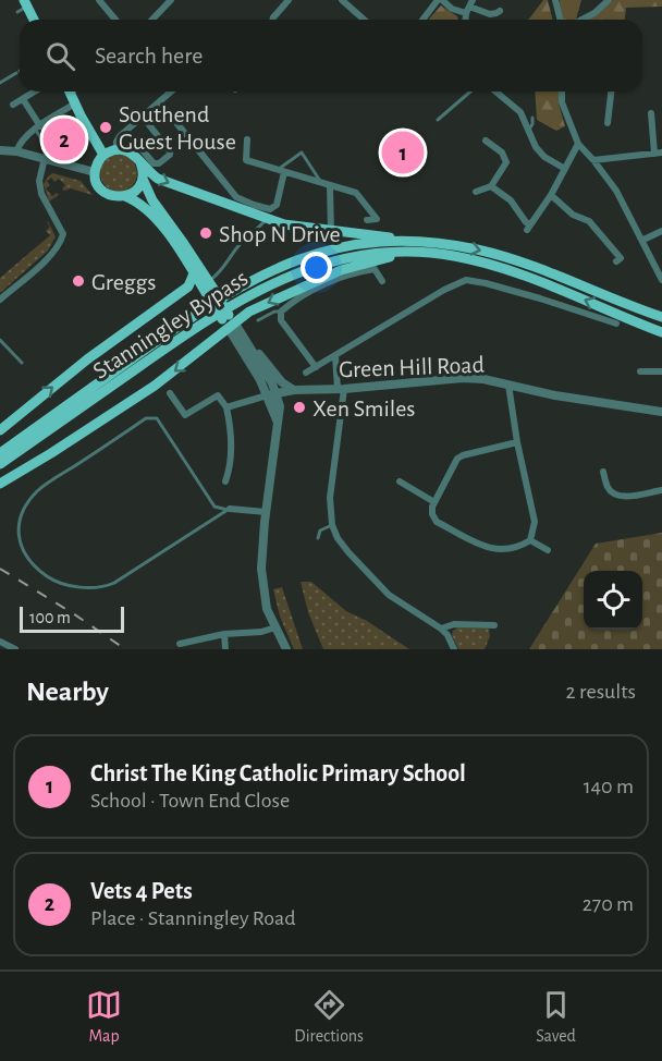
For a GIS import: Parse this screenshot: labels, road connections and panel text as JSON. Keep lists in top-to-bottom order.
{
  "streets": {
    "main road": ["Stanningley Bypass"],
    "street": ["Green Hill Road"]
  },
  "places": [
    "Southend Guest House",
    "Shop N Drive",
    "Greggs",
    "Xen Smiles"
  ],
  "scale_bar": "100 m",
  "page": {
    "search": "Search here",
    "pins": ["2", "1"],
    "scale": "100 m",
    "heading": ["Nearby", "2 results"],
    "list": [
      {
        "mark": "1",
        "name": "Christ The King Catholic Primary School",
        "note": "School · Town End Close",
        "value": "140 m"
      },
      {
        "mark": "2",
        "name": "Vets 4 Pets",
        "note": "Place · Stanningley Road",
        "value": "270 m"
      }
    ],
    "nav": ["Map", "Directions", "Saved"]
  }
}
